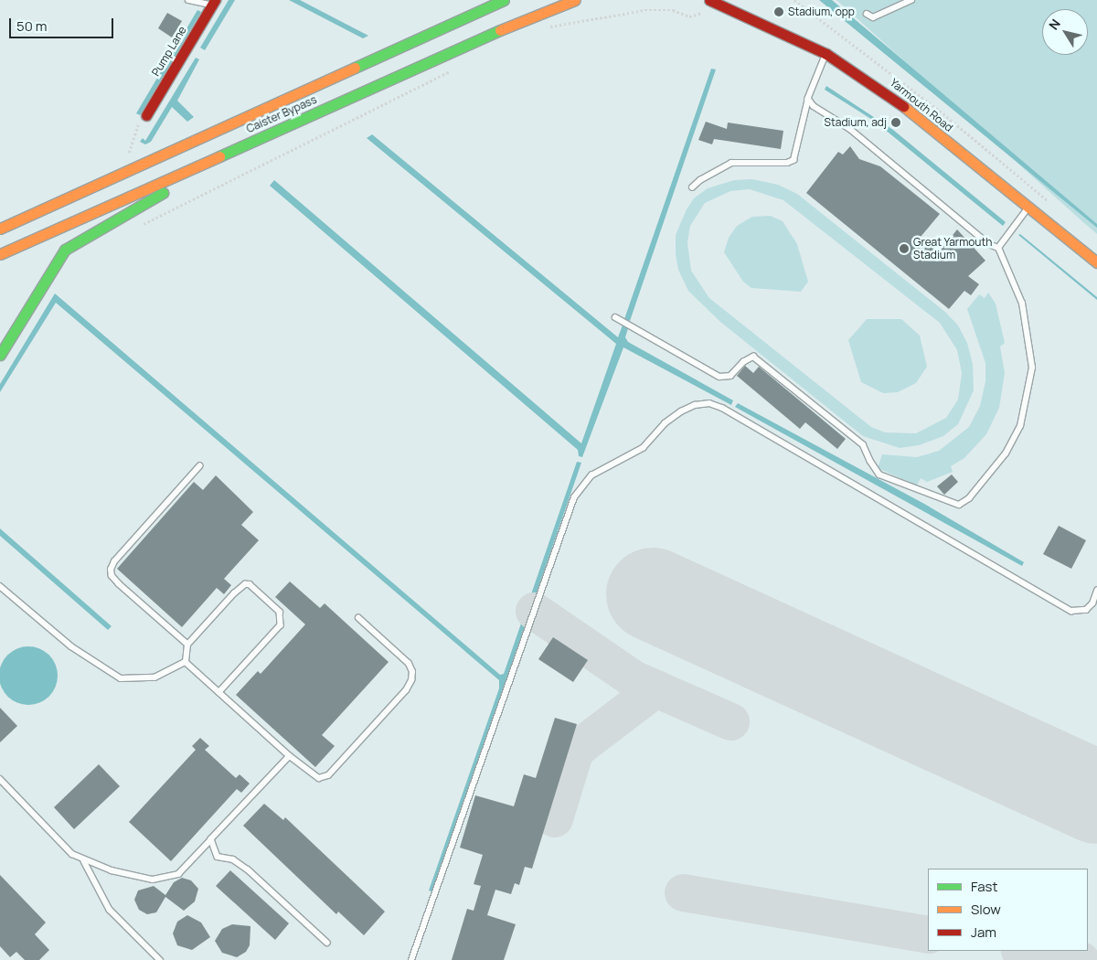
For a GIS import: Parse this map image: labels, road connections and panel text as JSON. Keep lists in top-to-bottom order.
{
  "streets": {
    "main road": ["Pump Lane", "Yarmouth Road", "Caister Bypass"]
  },
  "places": ["Stadium, opp", "Stadium, adj", "Great Yarmouth Stadium"],
  "legend": ["Fast", "Slow", "Jam"],
  "scale_bar": "50 m",
  "north": "top left"
}
